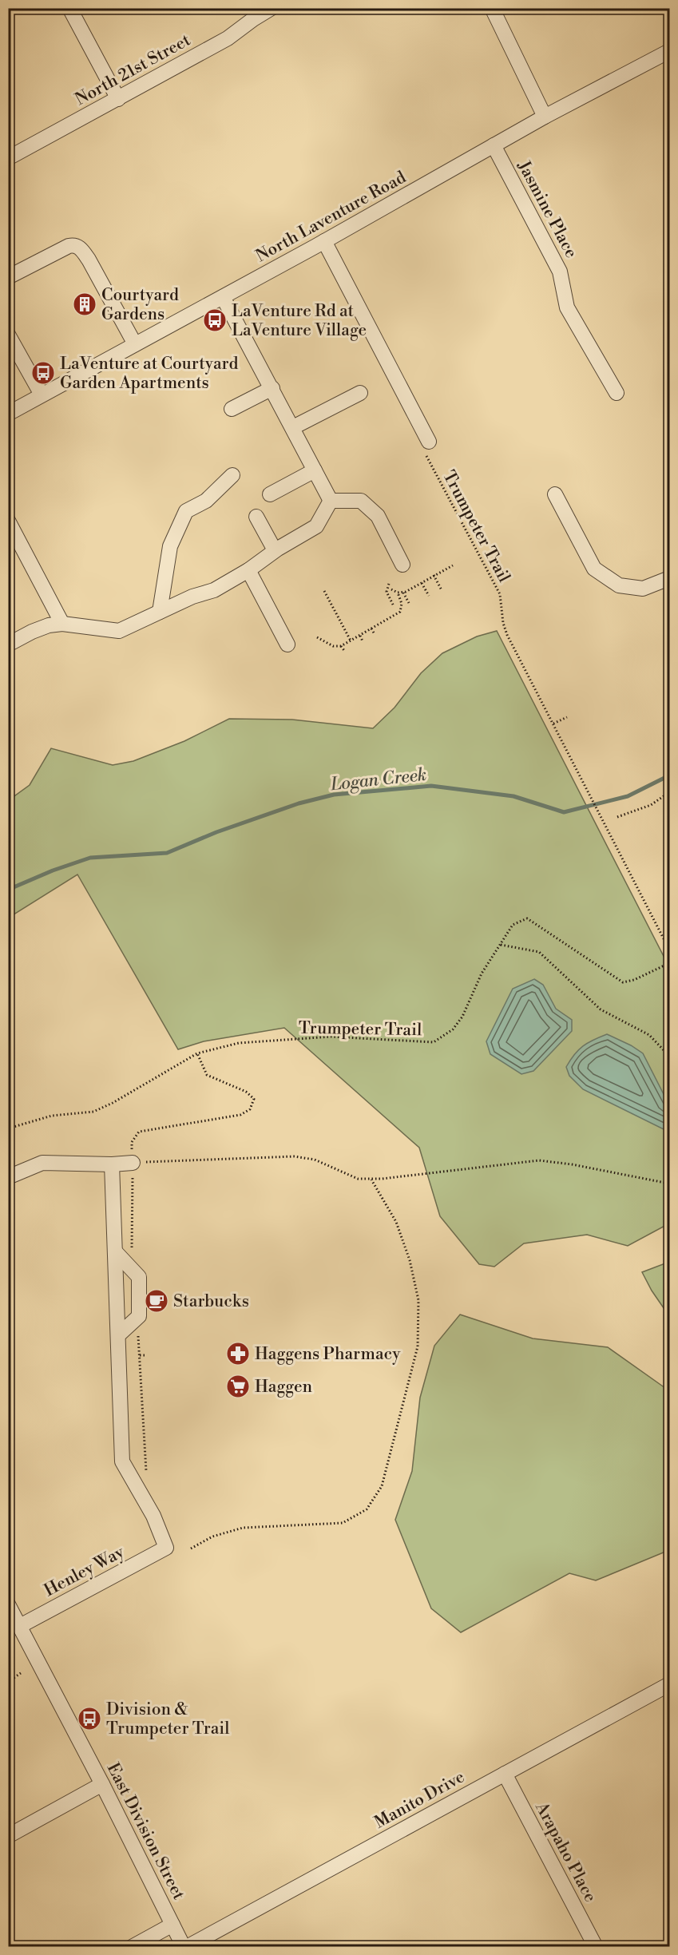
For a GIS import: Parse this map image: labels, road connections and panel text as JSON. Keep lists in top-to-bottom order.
{
  "streets": {
    "street": [
      "North 21st Street",
      "Jasmine Place",
      "North Laventure Road",
      "Henley Way",
      "Manito Drive",
      "East Division Street",
      "Arapaho Place"
    ],
    "path": ["Trumpeter Trail"]
  },
  "crossings": [
    ["Jasmine Place", "North Laventure Road"],
    ["Henley Way", "East Division Street"],
    ["Manito Drive", "East Division Street"],
    ["Manito Drive", "Arapaho Place"]
  ],
  "water": ["Logan Creek"],
  "places": {
    "building": ["Courtyard Gardens"],
    "bus stop": ["LaVenture Rd at LaVenture Village", "LaVenture at Courtyard Garden Apartments", "Division & Trumpeter Trail"],
    "cafe": ["Starbucks"],
    "pharmacy": ["Haggens Pharmacy"],
    "supermarket": ["Haggen"]
  }
}
